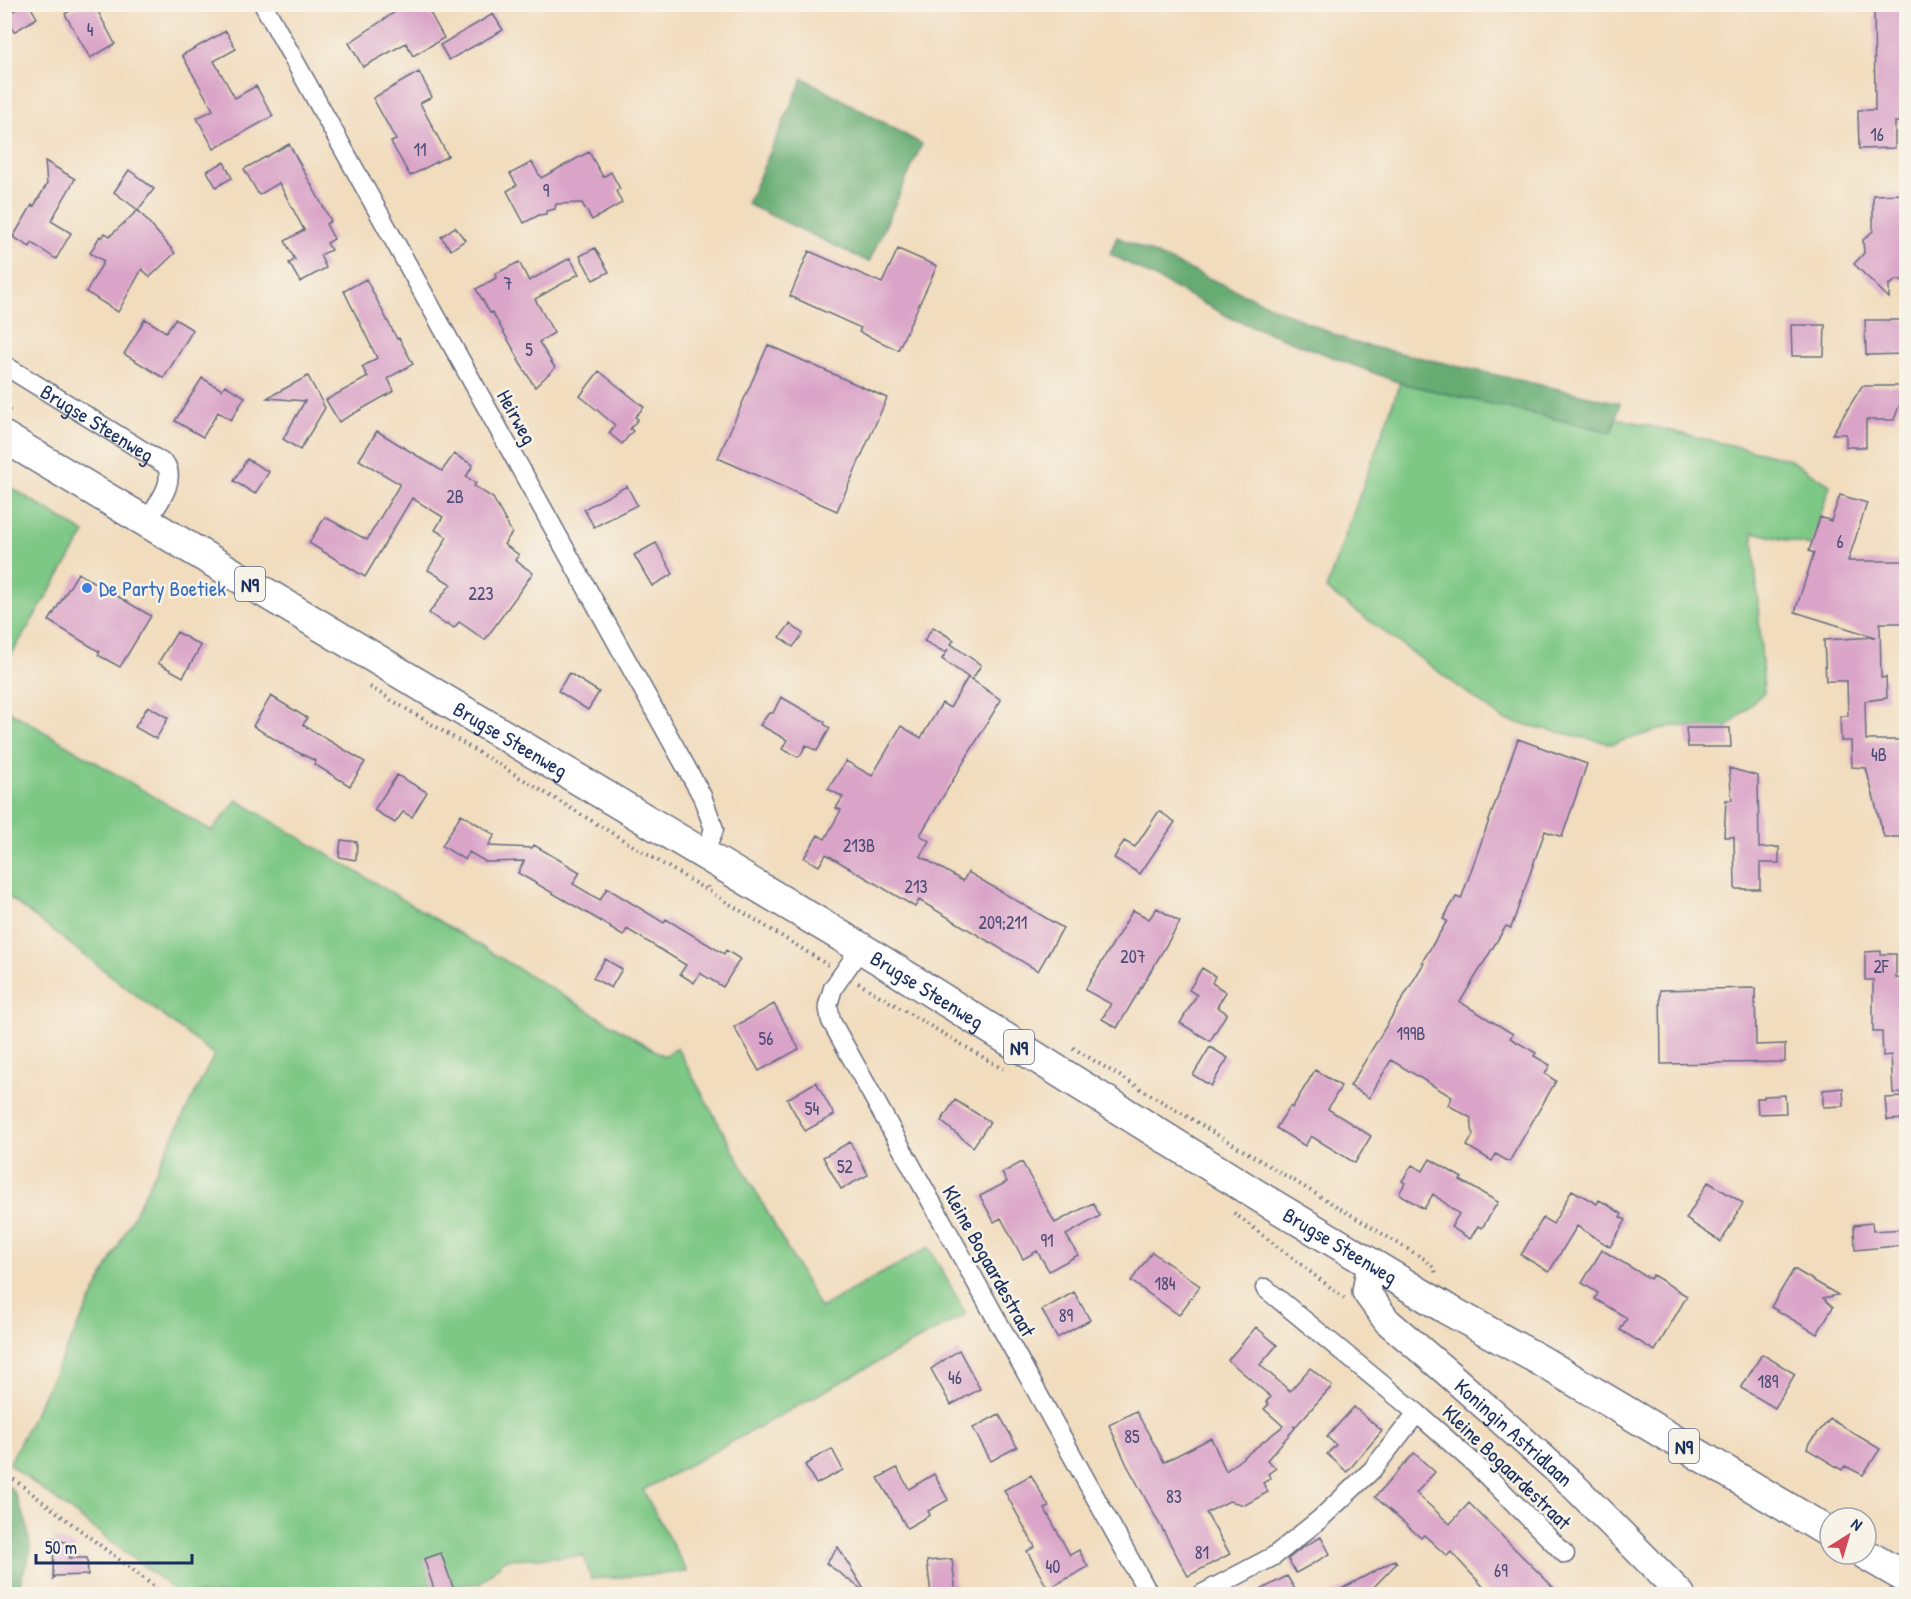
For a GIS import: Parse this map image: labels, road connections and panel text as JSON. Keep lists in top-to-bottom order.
{
  "streets": {
    "main road": ["Brugse Steenweg", "N9", "Koningin Astridlaan"],
    "street": ["Heirweg", "Kleine Bogaardestraat"]
  },
  "crossings": [
    ["Heirweg", "Brugse Steenweg"],
    ["Brugse Steenweg", "Kleine Bogaardestraat"],
    ["Brugse Steenweg", "Koningin Astridlaan"]
  ],
  "places": ["De Party Boetiek"],
  "house_numbers": [
    "4",
    "16",
    "11",
    "9",
    "7",
    "5",
    "2B",
    "6",
    "223",
    "4B",
    "213B",
    "213",
    "209;211",
    "207",
    "2F",
    "199B",
    "56",
    "54",
    "52",
    "91",
    "184",
    "89",
    "46",
    "189",
    "85",
    "83",
    "81",
    "40",
    "69"
  ],
  "scale_bar": "50 m",
  "north": "top right"
}
